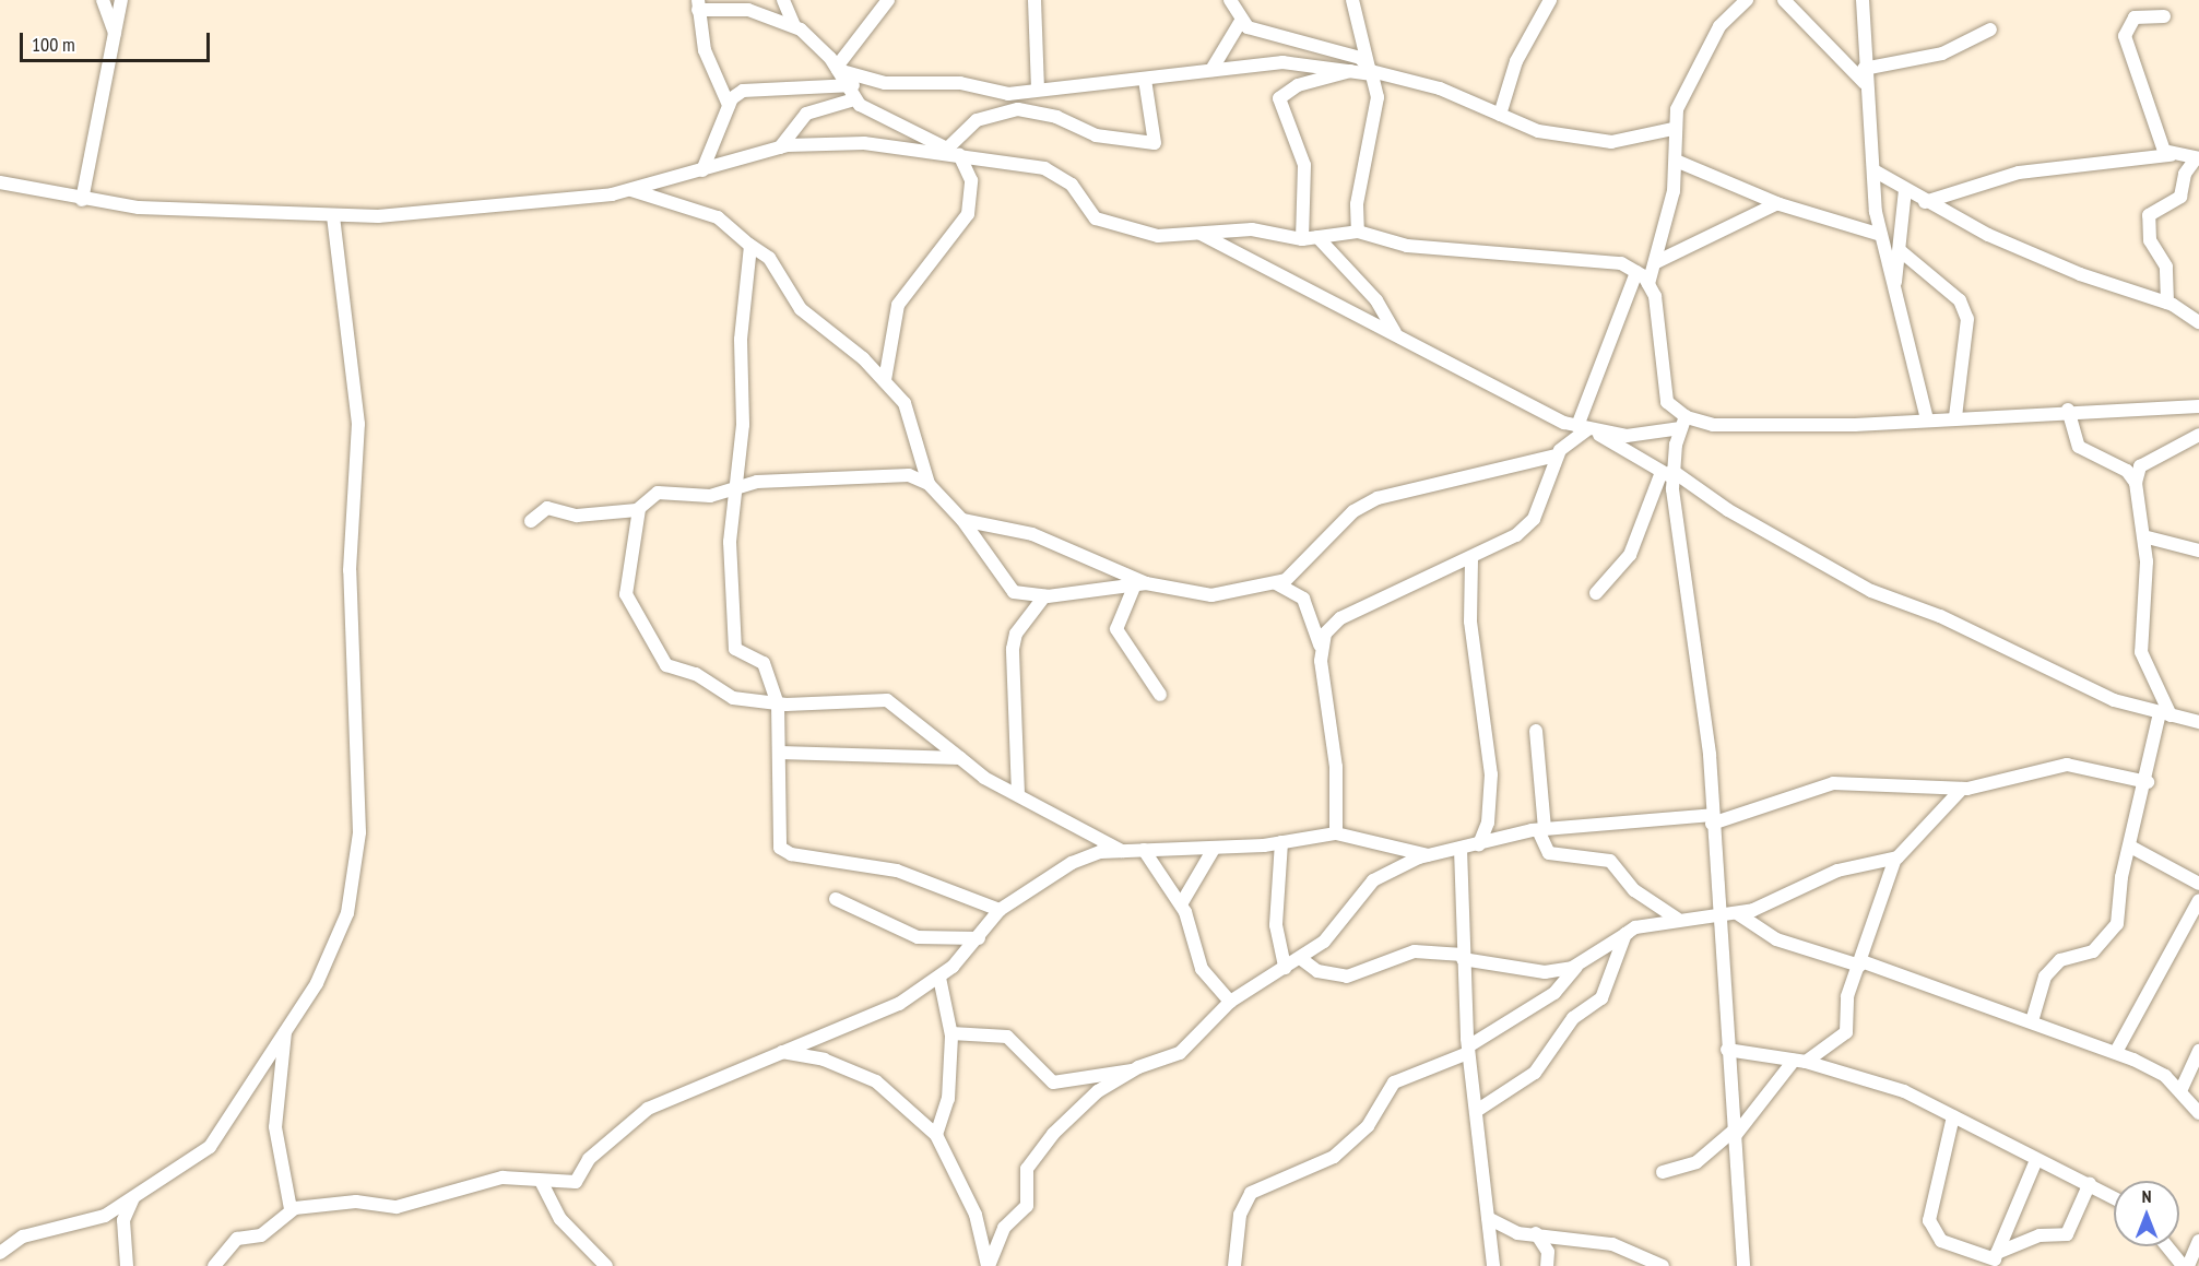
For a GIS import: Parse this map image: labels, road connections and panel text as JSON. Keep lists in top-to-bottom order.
{
  "scale_bar": "100 m",
  "north": "top"
}
